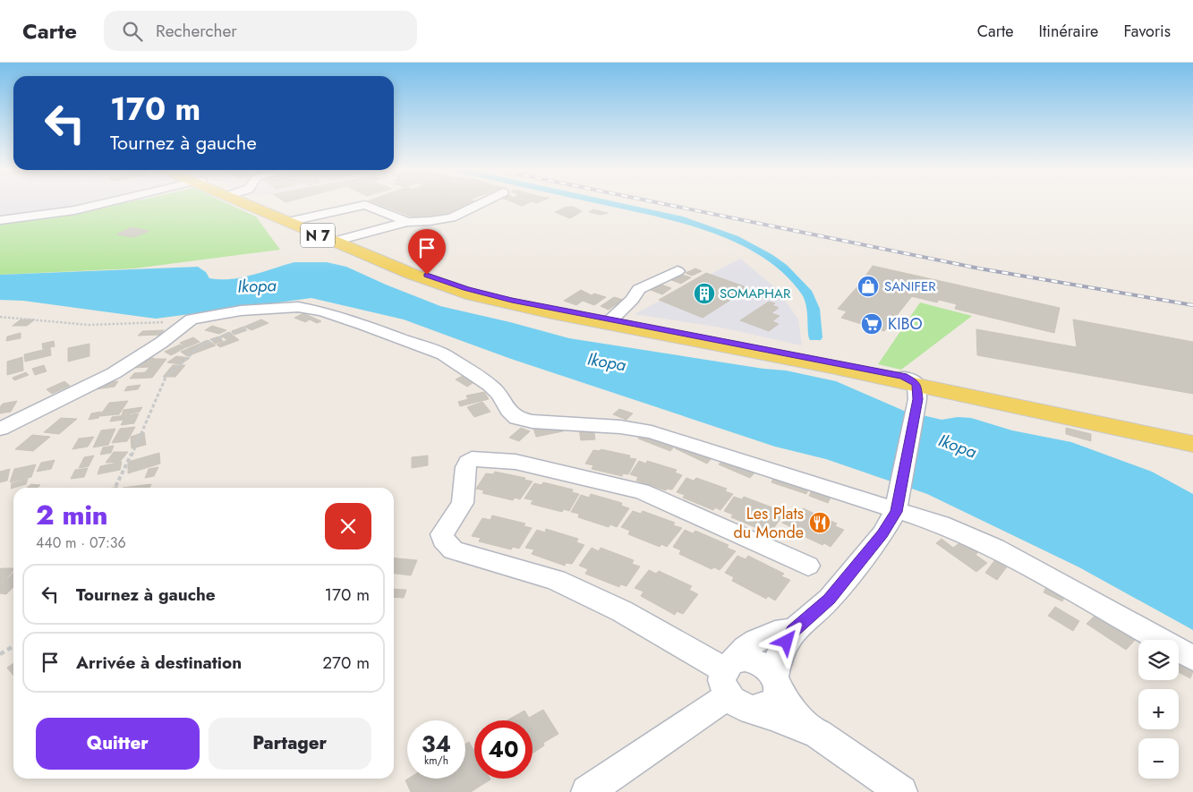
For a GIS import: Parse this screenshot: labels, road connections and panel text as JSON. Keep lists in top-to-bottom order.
{
  "streets": {
    "main road": ["N 7"]
  },
  "water": ["Ikopa"],
  "places": {
    "shop": ["SANIFER"],
    "building": ["SOMAPHAR"],
    "supermarket": ["KIBO"],
    "restaurant": ["Les Plats du Monde"]
  },
  "page": {
    "header": "Carte",
    "search": "Rechercher",
    "nav": ["Carte", "Itinéraire", "Favoris"],
    "turn": ["170 m", "Tournez à gauche"],
    "heading": ["2 min", "440 m · 07:36"],
    "list": [
      {
        "name": "Tournez à gauche",
        "value": "170 m"
      },
      {
        "name": "Arrivée à destination",
        "value": "270 m"
      }
    ],
    "map_buttons": ["+", "−"],
    "buttons": ["Quitter", "Partager"],
    "speed": "34 km/h",
    "limit": "40"
  }
}
